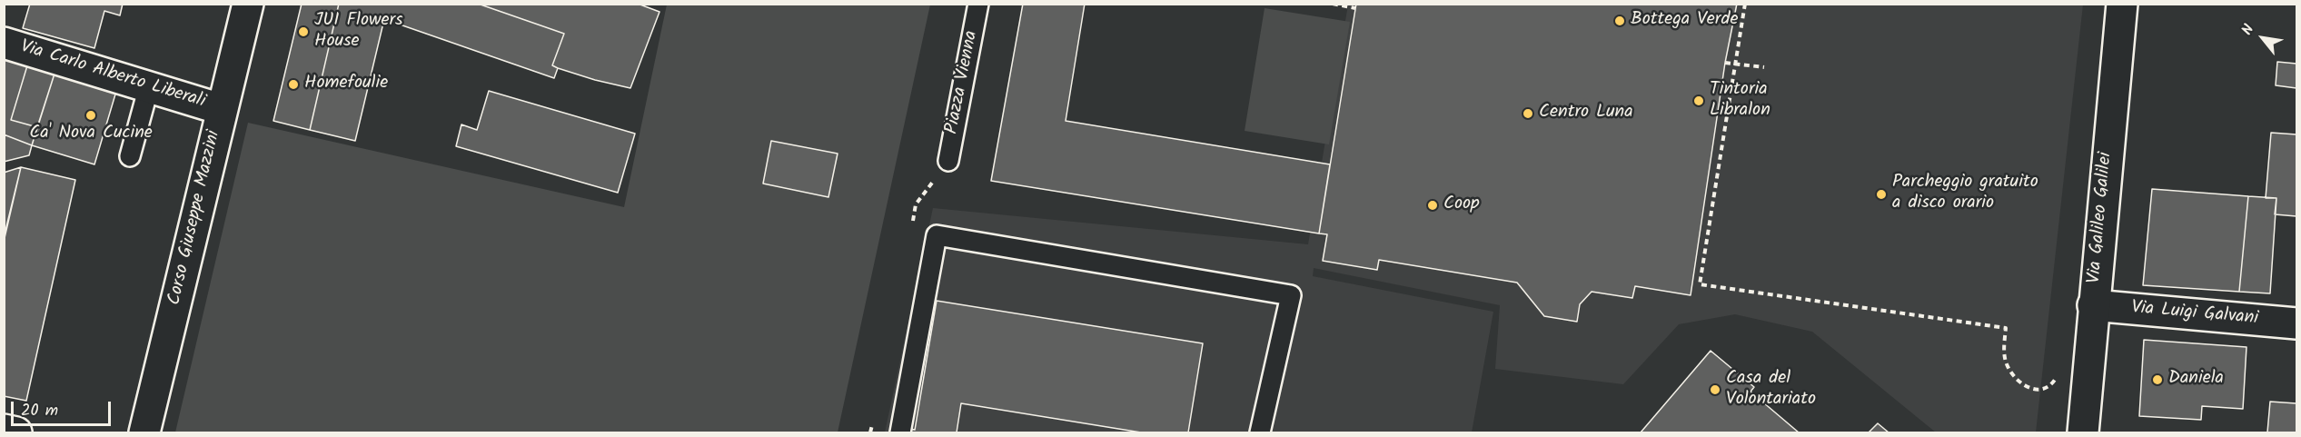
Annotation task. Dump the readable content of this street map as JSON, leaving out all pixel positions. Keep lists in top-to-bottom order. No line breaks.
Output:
{"streets":{"street":["Via Carlo Alberto Liberali","Corso Giuseppe Mazzini","Via Galileo Galilei","Via Luigi Galvani"],"lane":["Piazza Vienna"]},"crossings":[["Via Carlo Alberto Liberali","Corso Giuseppe Mazzini"],["Via Galileo Galilei","Via Luigi Galvani"]],"places":["Bottega Verde","JUI Flowers House","Homefoulie","Tintoria Libralon","Centro Luna","Ca' Nova Cucine","Parcheggio gratuito a disco orario","Coop","Daniela","Casa del Volontariato"],"scale_bar":"20 m","north":"top left"}
